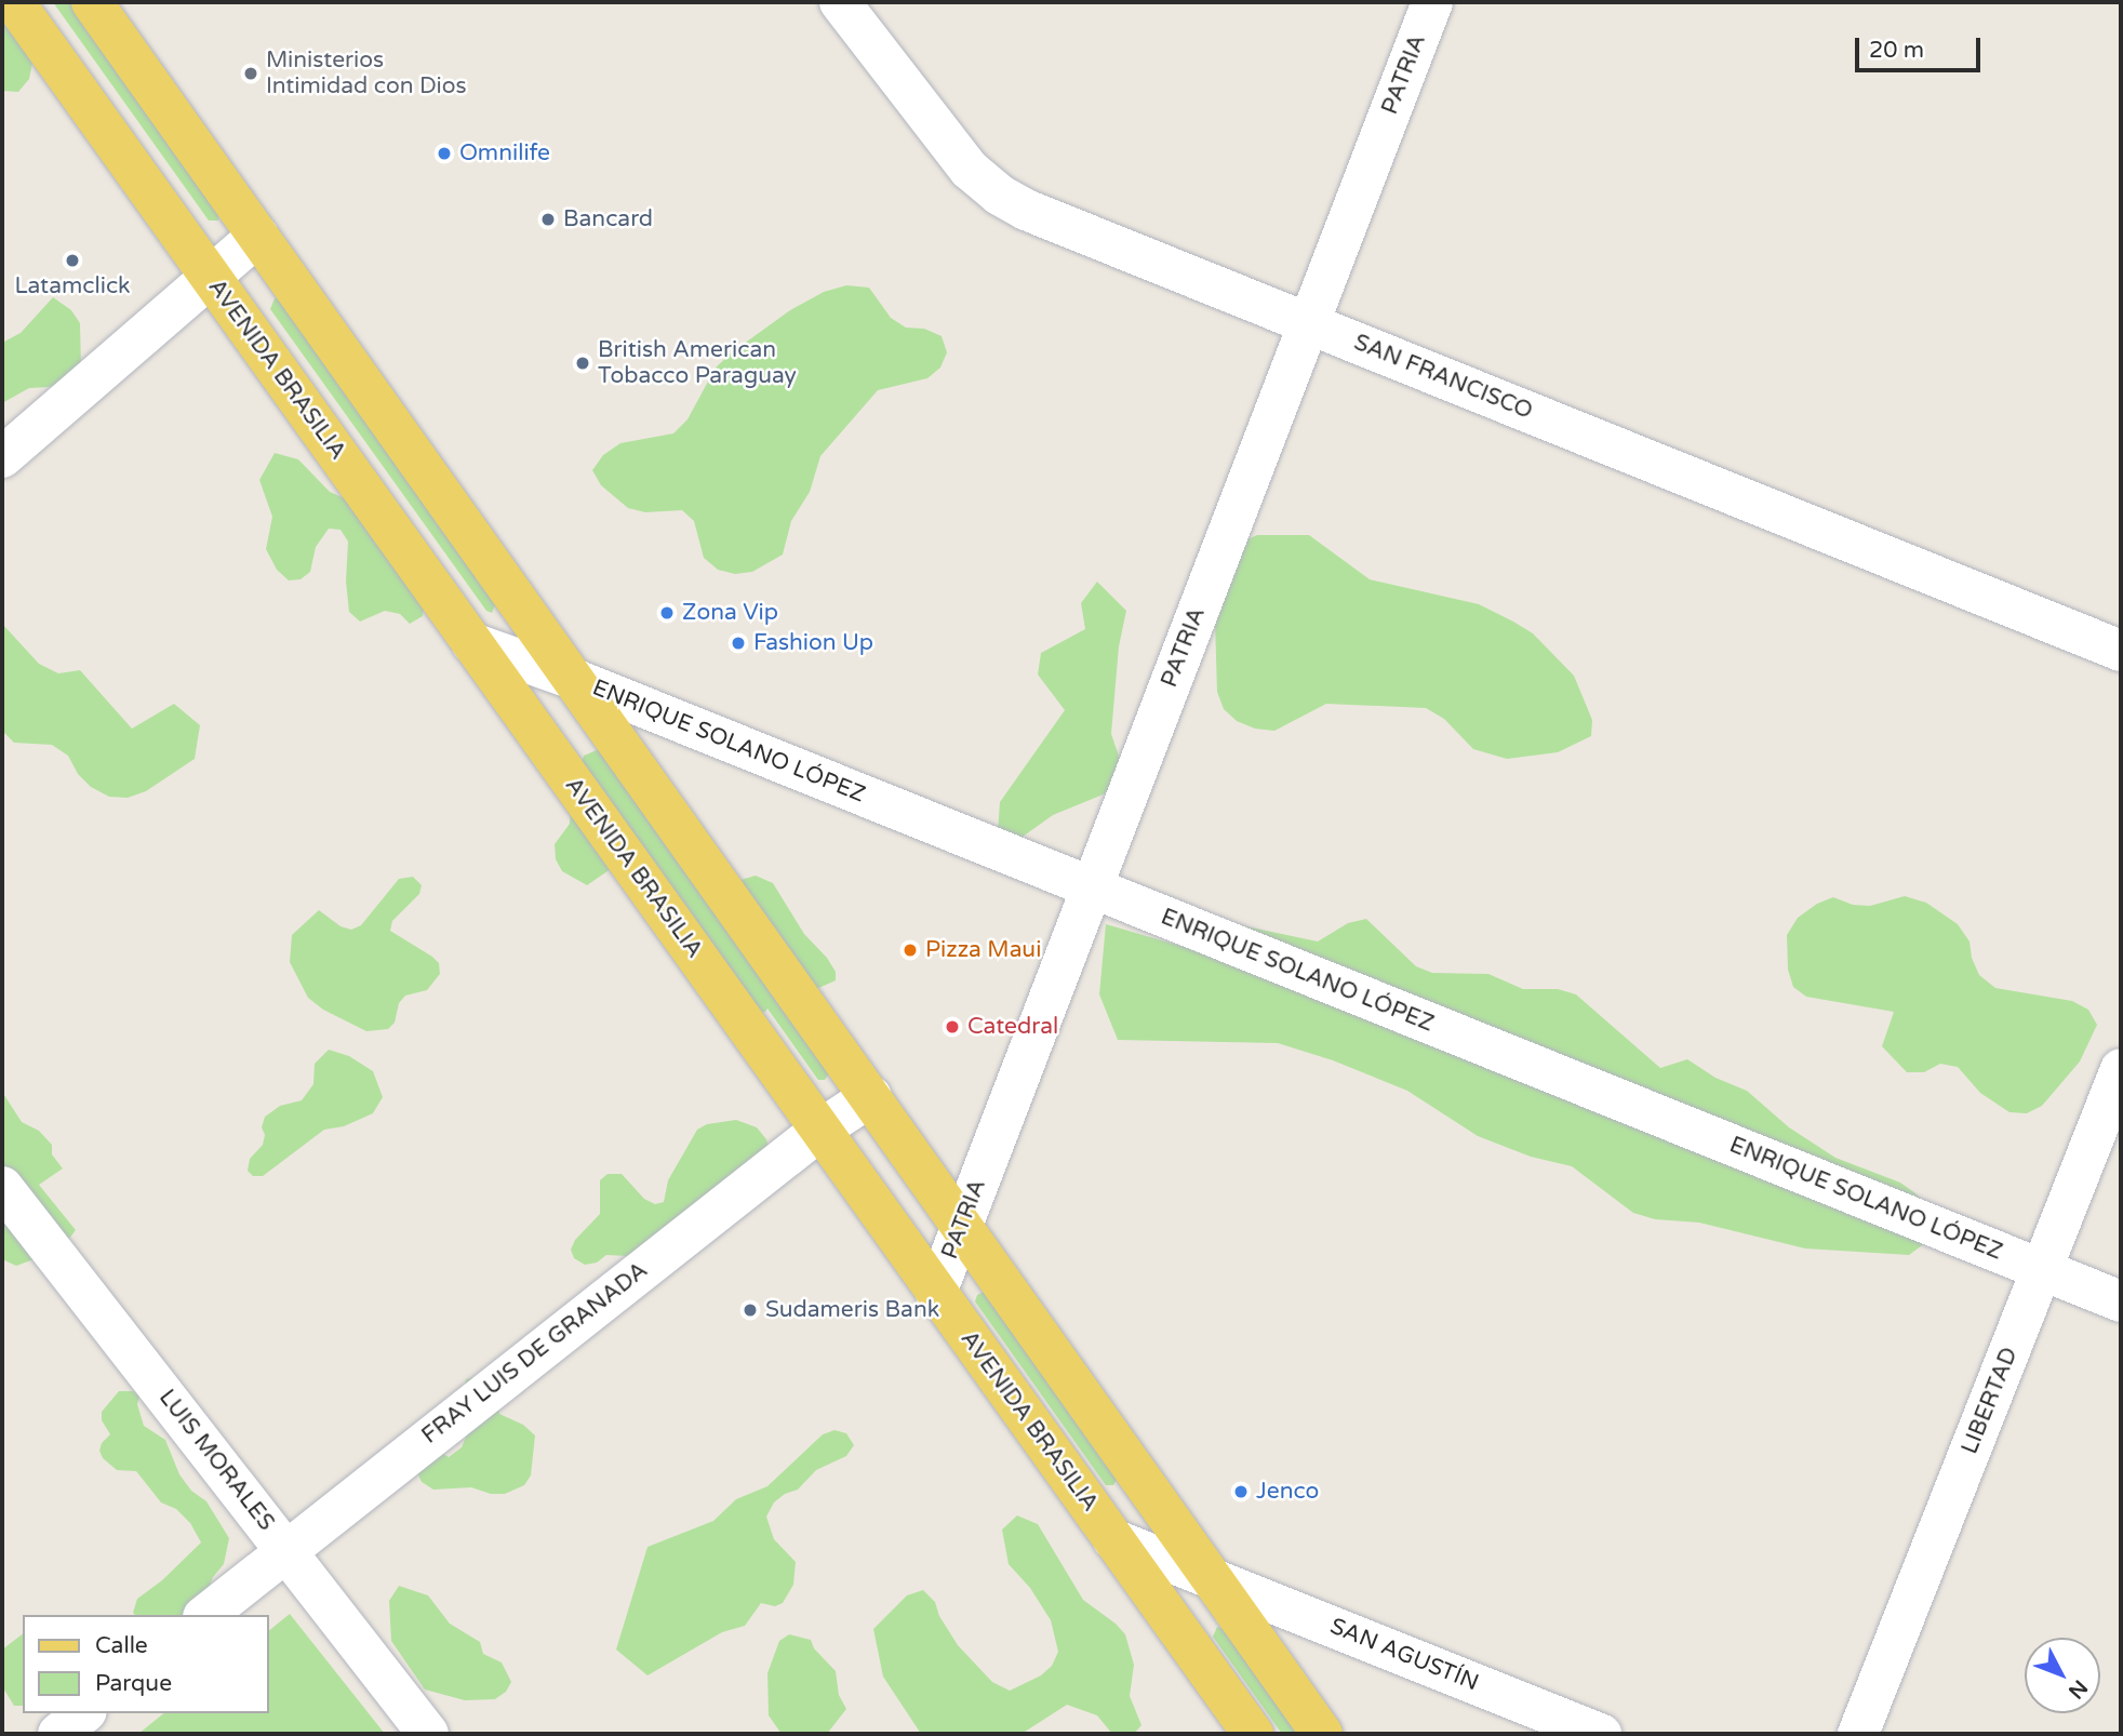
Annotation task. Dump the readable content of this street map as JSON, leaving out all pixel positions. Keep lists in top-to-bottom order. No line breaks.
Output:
{"streets":{"main road":["AVENIDA BRASILIA"],"street":["PATRIA","SAN FRANCISCO","ENRIQUE SOLANO LÓPEZ","FRAY LUIS DE GRANADA","LIBERTAD","LUIS MORALES","SAN AGUSTÍN"]},"crossings":[["PATRIA","AVENIDA BRASILIA"],["PATRIA","SAN FRANCISCO"],["PATRIA","ENRIQUE SOLANO LÓPEZ"],["AVENIDA BRASILIA","ENRIQUE SOLANO LÓPEZ"],["AVENIDA BRASILIA","FRAY LUIS DE GRANADA"],["ENRIQUE SOLANO LÓPEZ","LIBERTAD"],["FRAY LUIS DE GRANADA","LUIS MORALES"]],"places":["Ministerios Intimidad con Dios","Omnilife","Bancard","Latamclick","British American Tobacco Paraguay","Zona Vip","Fashion Up","Pizza Maui","Catedral","Sudameris Bank","Jenco"],"legend":["Calle","Parque"],"scale_bar":"20 m","north":"bottom right"}
